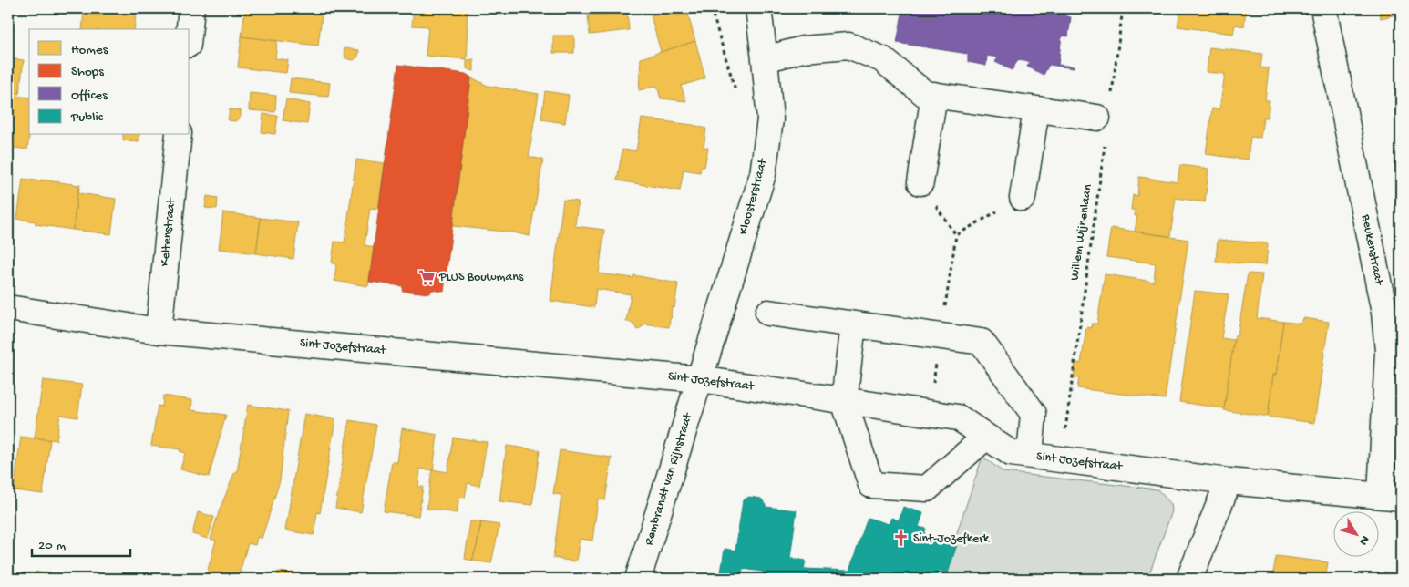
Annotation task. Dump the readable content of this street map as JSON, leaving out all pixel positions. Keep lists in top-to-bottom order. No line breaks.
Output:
{"streets":{"street":["Kloosterstraat","Keltenstraat","Beukenstraat","Sint Jozefstraat","Rembrandt van Rijnstraat"],"path":["Willem Wijnenlaan"]},"crossings":[["Kloosterstraat","Sint Jozefstraat"],["Kloosterstraat","Rembrandt van Rijnstraat"],["Keltenstraat","Sint Jozefstraat"],["Willem Wijnenlaan","Sint Jozefstraat"],["Beukenstraat","Sint Jozefstraat"],["Sint Jozefstraat","Rembrandt van Rijnstraat"]],"places":{"supermarket":["PLUS Bouwmans"],"church":["Sint-Jozefkerk"]},"legend":["Homes","Shops","Offices","Public"],"scale_bar":"20 m","north":"bottom right"}
